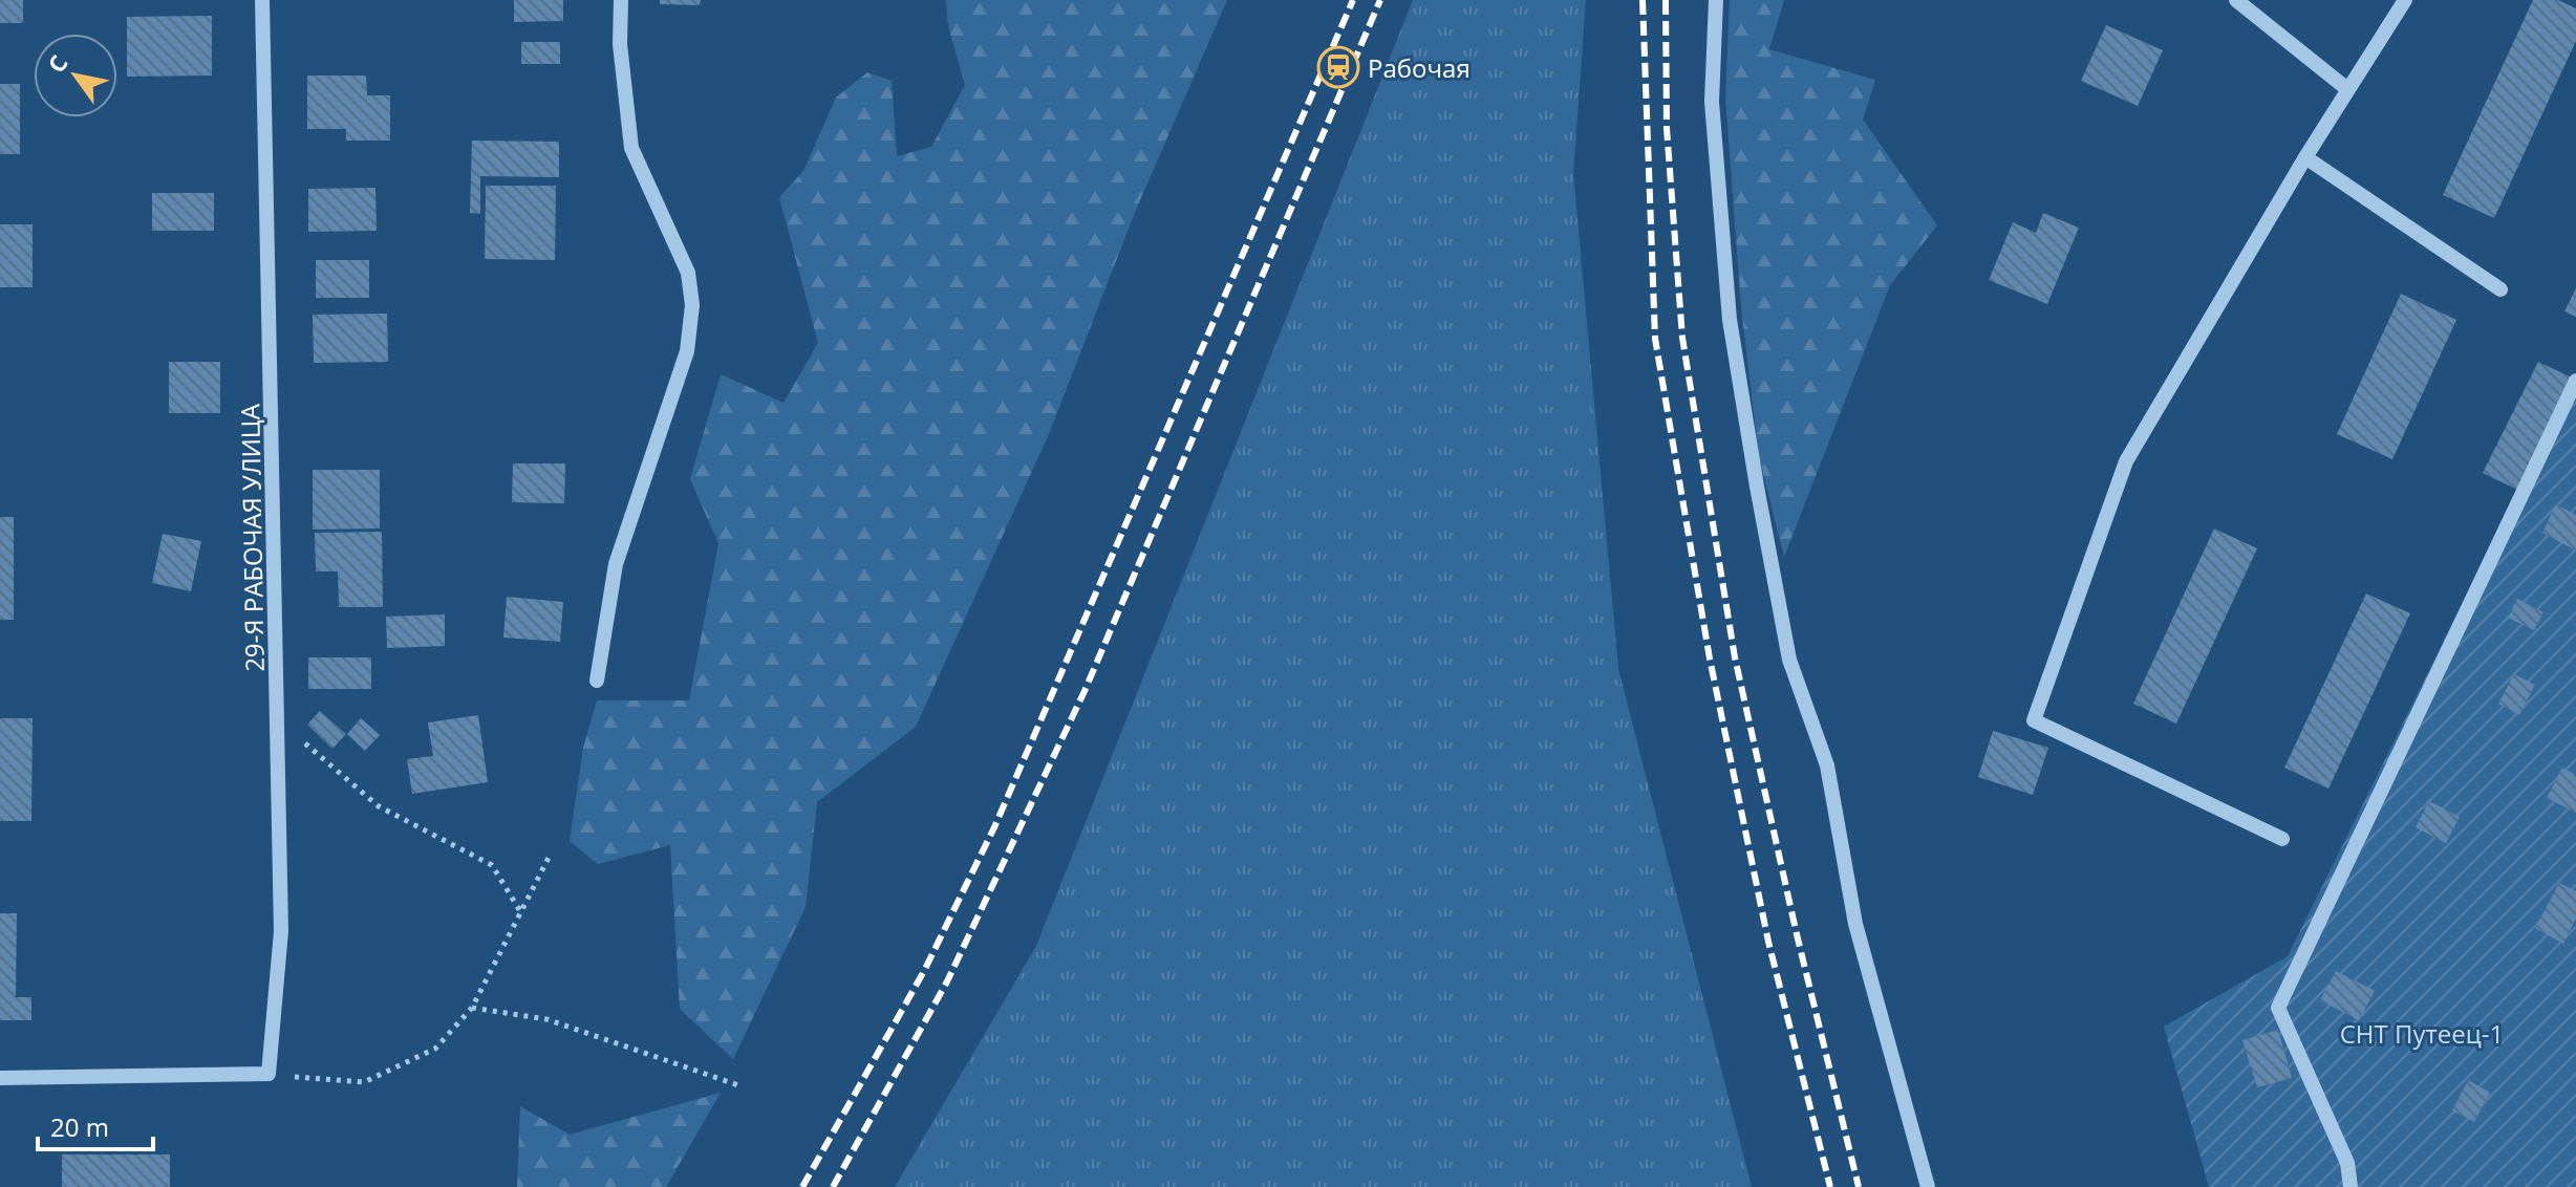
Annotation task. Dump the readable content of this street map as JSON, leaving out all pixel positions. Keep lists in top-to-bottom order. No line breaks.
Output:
{"streets":{"street":["29-Я РАБОЧАЯ УЛИЦА"]},"parks":["СНТ Путеец-1"],"places":{"station":["Рабочая"]},"scale_bar":"20 m","north":"top left"}
